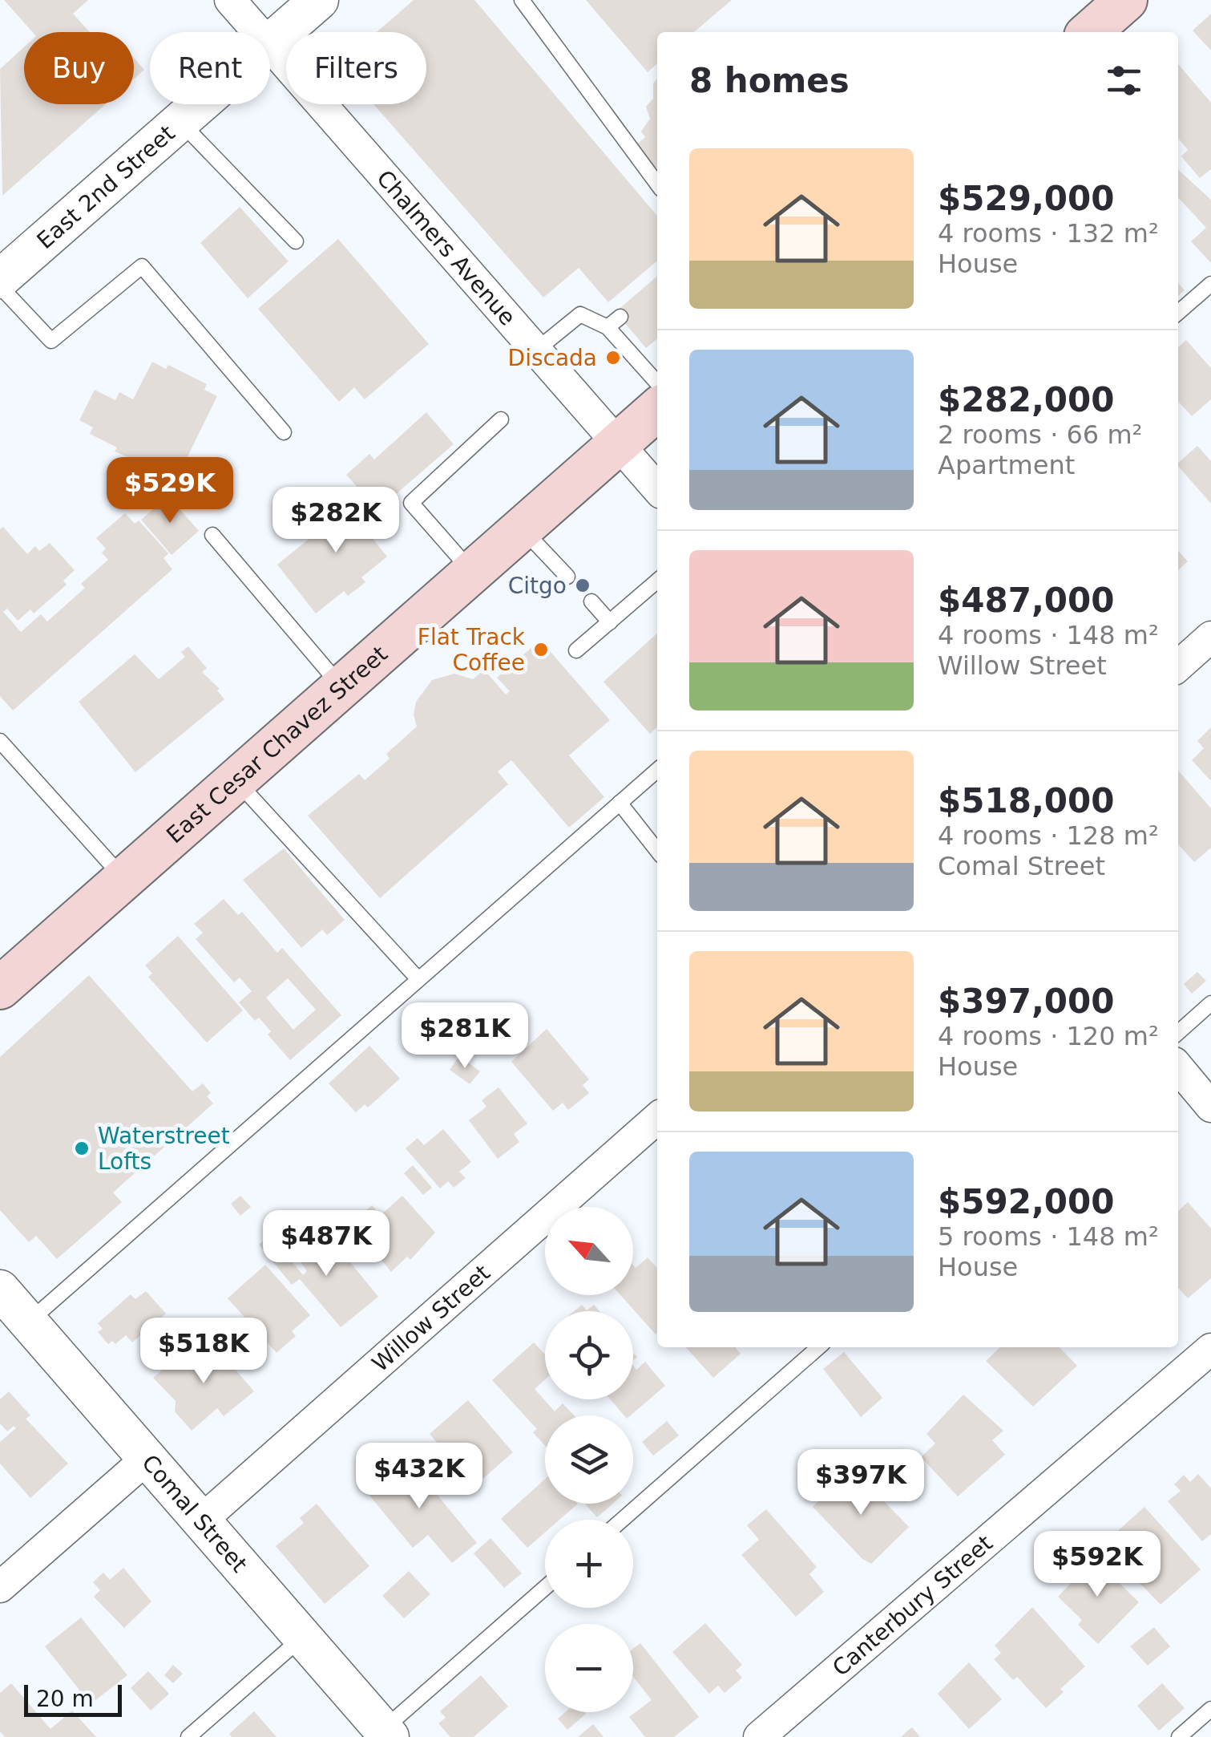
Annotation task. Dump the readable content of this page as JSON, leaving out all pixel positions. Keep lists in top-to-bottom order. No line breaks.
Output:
{"streets":{"main road":["East Cesar Chavez Street"],"street":["East 2nd Street","Chalmers Avenue","Willow Street","Comal Street","Canterbury Street"]},"crossings":[["Chalmers Avenue","East Cesar Chavez Street"],["Willow Street","Comal Street"]],"places":["Discada","Citgo","Flat Track Coffee","Waterstreet Lofts"],"scale_bar":"20 m","north":"top left","page":{"chip":["Buy","Rent","Filters"],"heading":"8 homes","list":[{"name":"$529,000","note":"4 rooms · 132 m² · House"},{"name":"$282,000","note":"2 rooms · 66 m² · Apartment"},{"name":"$487,000","note":"4 rooms · 148 m² · Willow Street"},{"name":"$518,000","note":"4 rooms · 128 m² · Comal Street"},{"name":"$397,000","note":"4 rooms · 120 m² · House"},{"name":"$592,000","note":"5 rooms · 148 m² · House"}],"price":["$529K","$282K","$281K","$487K","$518K","$432K","$397K","$592K"],"map_buttons":["+","−"],"scale":"20 m"}}
